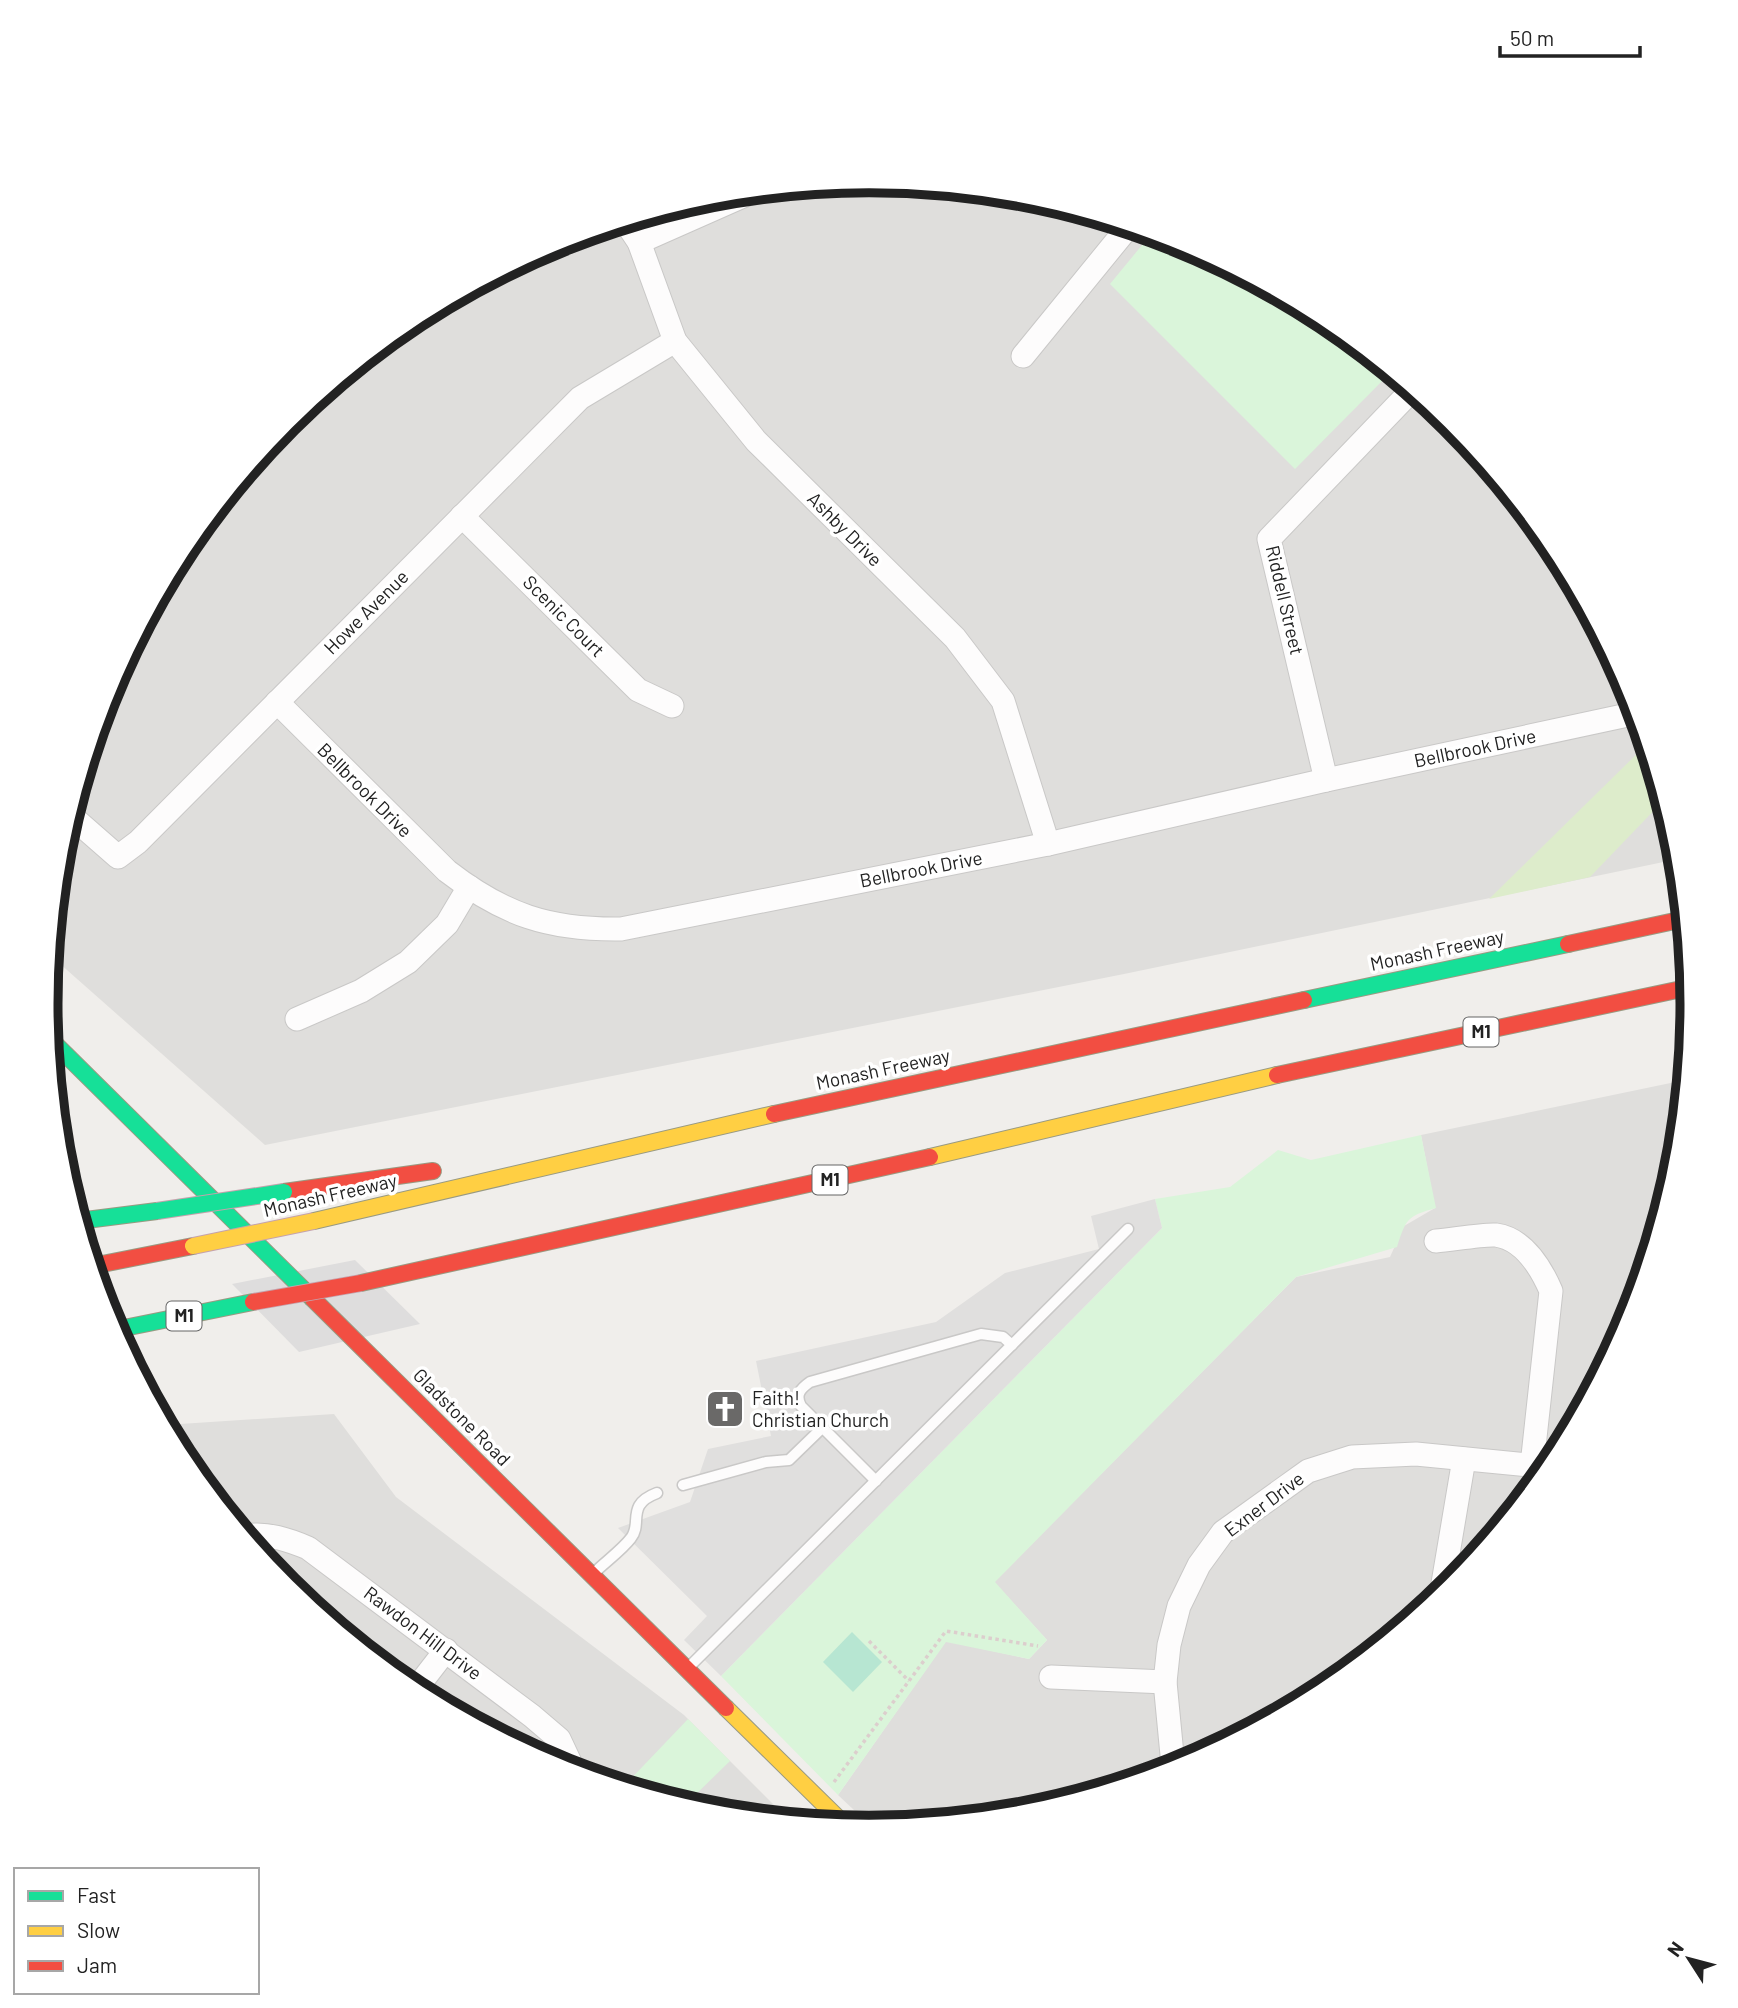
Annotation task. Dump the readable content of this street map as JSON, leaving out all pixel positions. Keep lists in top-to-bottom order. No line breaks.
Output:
{"streets":{"main road":["Monash Freeway","M1","Gladstone Road"],"street":["Ashby Drive","Riddell Street","Howe Avenue","Scenic Court","Bellbrook Drive","Exner Drive","Rawdon Hill Drive"]},"crossings":[["Ashby Drive","Howe Avenue"],["Ashby Drive","Bellbrook Drive"],["Riddell Street","Bellbrook Drive"],["Howe Avenue","Scenic Court"],["Howe Avenue","Bellbrook Drive"]],"places":{"church":["Faith! Christian Church"]},"legend":["Fast","Slow","Jam"],"scale_bar":"50 m","north":"top left"}
